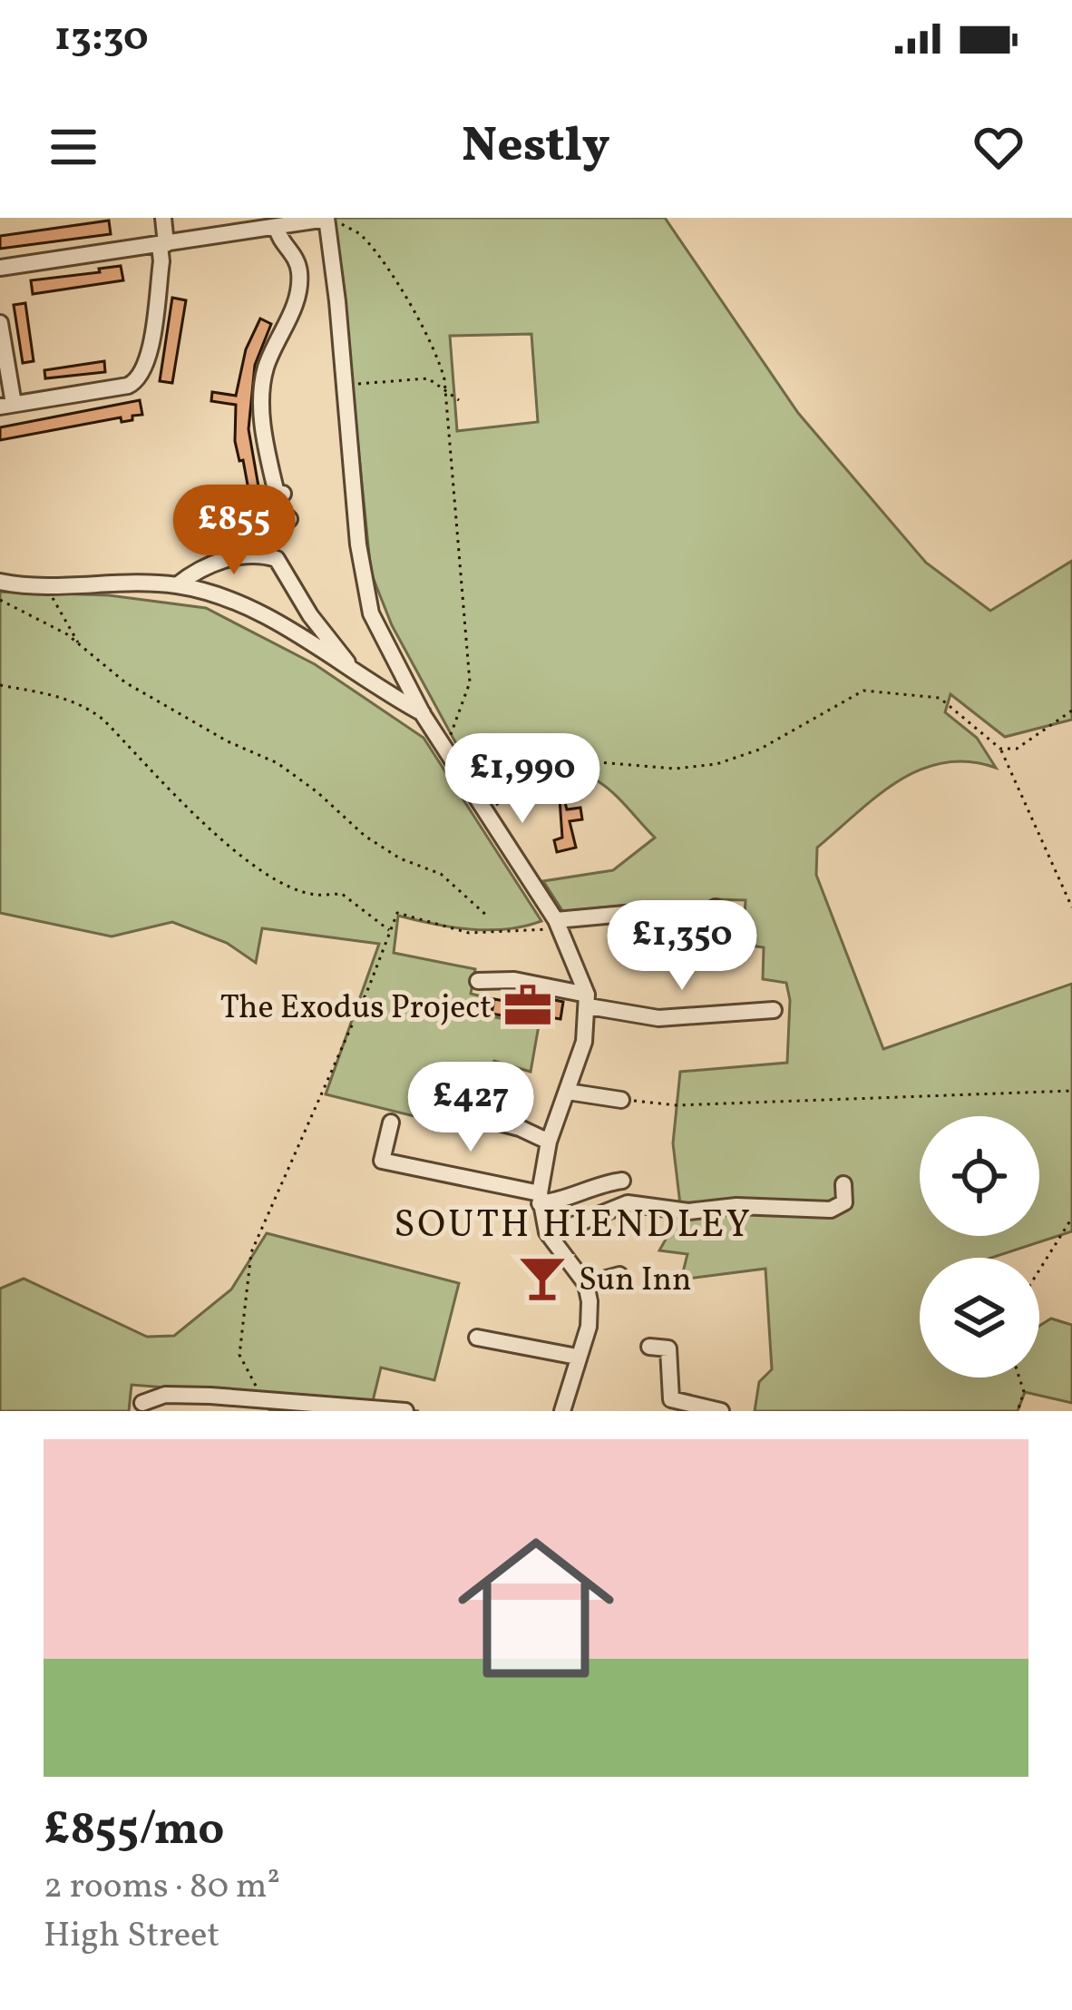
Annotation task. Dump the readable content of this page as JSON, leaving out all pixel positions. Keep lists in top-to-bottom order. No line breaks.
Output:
{"districts":["SOUTH HIENDLEY"],"places":{"office":["The Exodus Project"],"bar":["Sun Inn"]},"page":{"status":"13:30","header":"Nestly","price":["£855","£1,990","£1,350","£427"],"list":[{"name":"£855/mo","note":"2 rooms · 80 m² · High Street"}]}}
